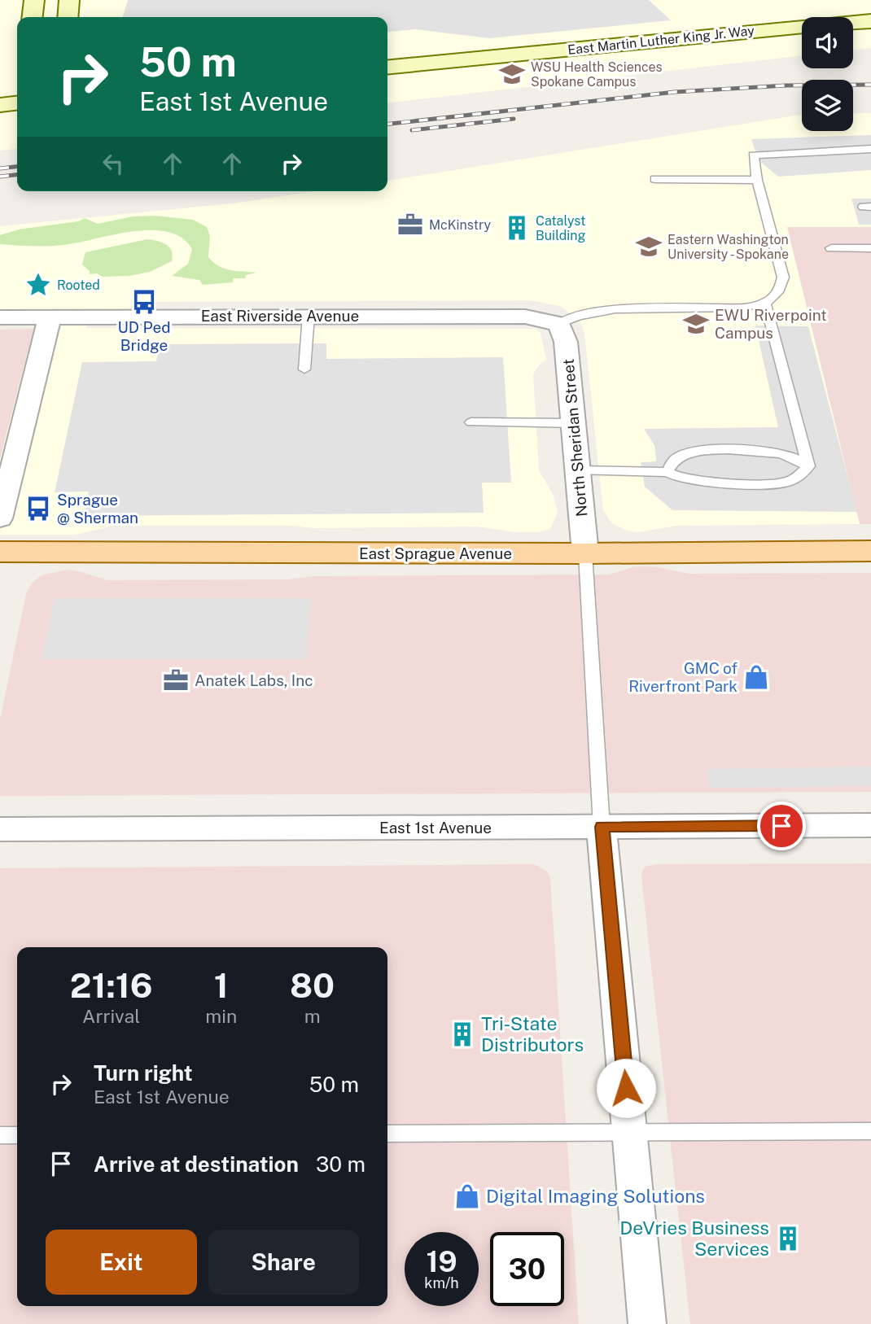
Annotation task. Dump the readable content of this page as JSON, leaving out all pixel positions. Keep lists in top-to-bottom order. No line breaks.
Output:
{"streets":{"main road":["East Sprague Avenue"],"street":["East Martin Luther King Jr. Way","East Riverside Avenue","North Sheridan Street","East 1st Avenue"]},"crossings":[["East Riverside Avenue","North Sheridan Street"],["North Sheridan Street","East Sprague Avenue"]],"places":{"school or university":["WSU Health Sciences Spokane Campus","Eastern Washington University - Spokane","EWU Riverpoint Campus"],"office":["McKinstry","Anatek Labs, Inc"],"building":["Catalyst Building","Tri-State Distributors","DeVries Business Services"],"place":["Rooted"],"bus stop":["UD Ped Bridge","Sprague @ Sherman"],"shop":["GMC of Riverfront Park","Digital Imaging Solutions"]},"page":{"turn":["50 m","East 1st Avenue"],"eta":["21:16","Arrival","1","min","80","m"],"list":[{"name":"Turn right","note":"East 1st Avenue","value":"50 m"},{"name":"Arrive at destination","value":"30 m"}],"buttons":["Exit","Share"],"speed":"19 km/h","limit":"30"}}
